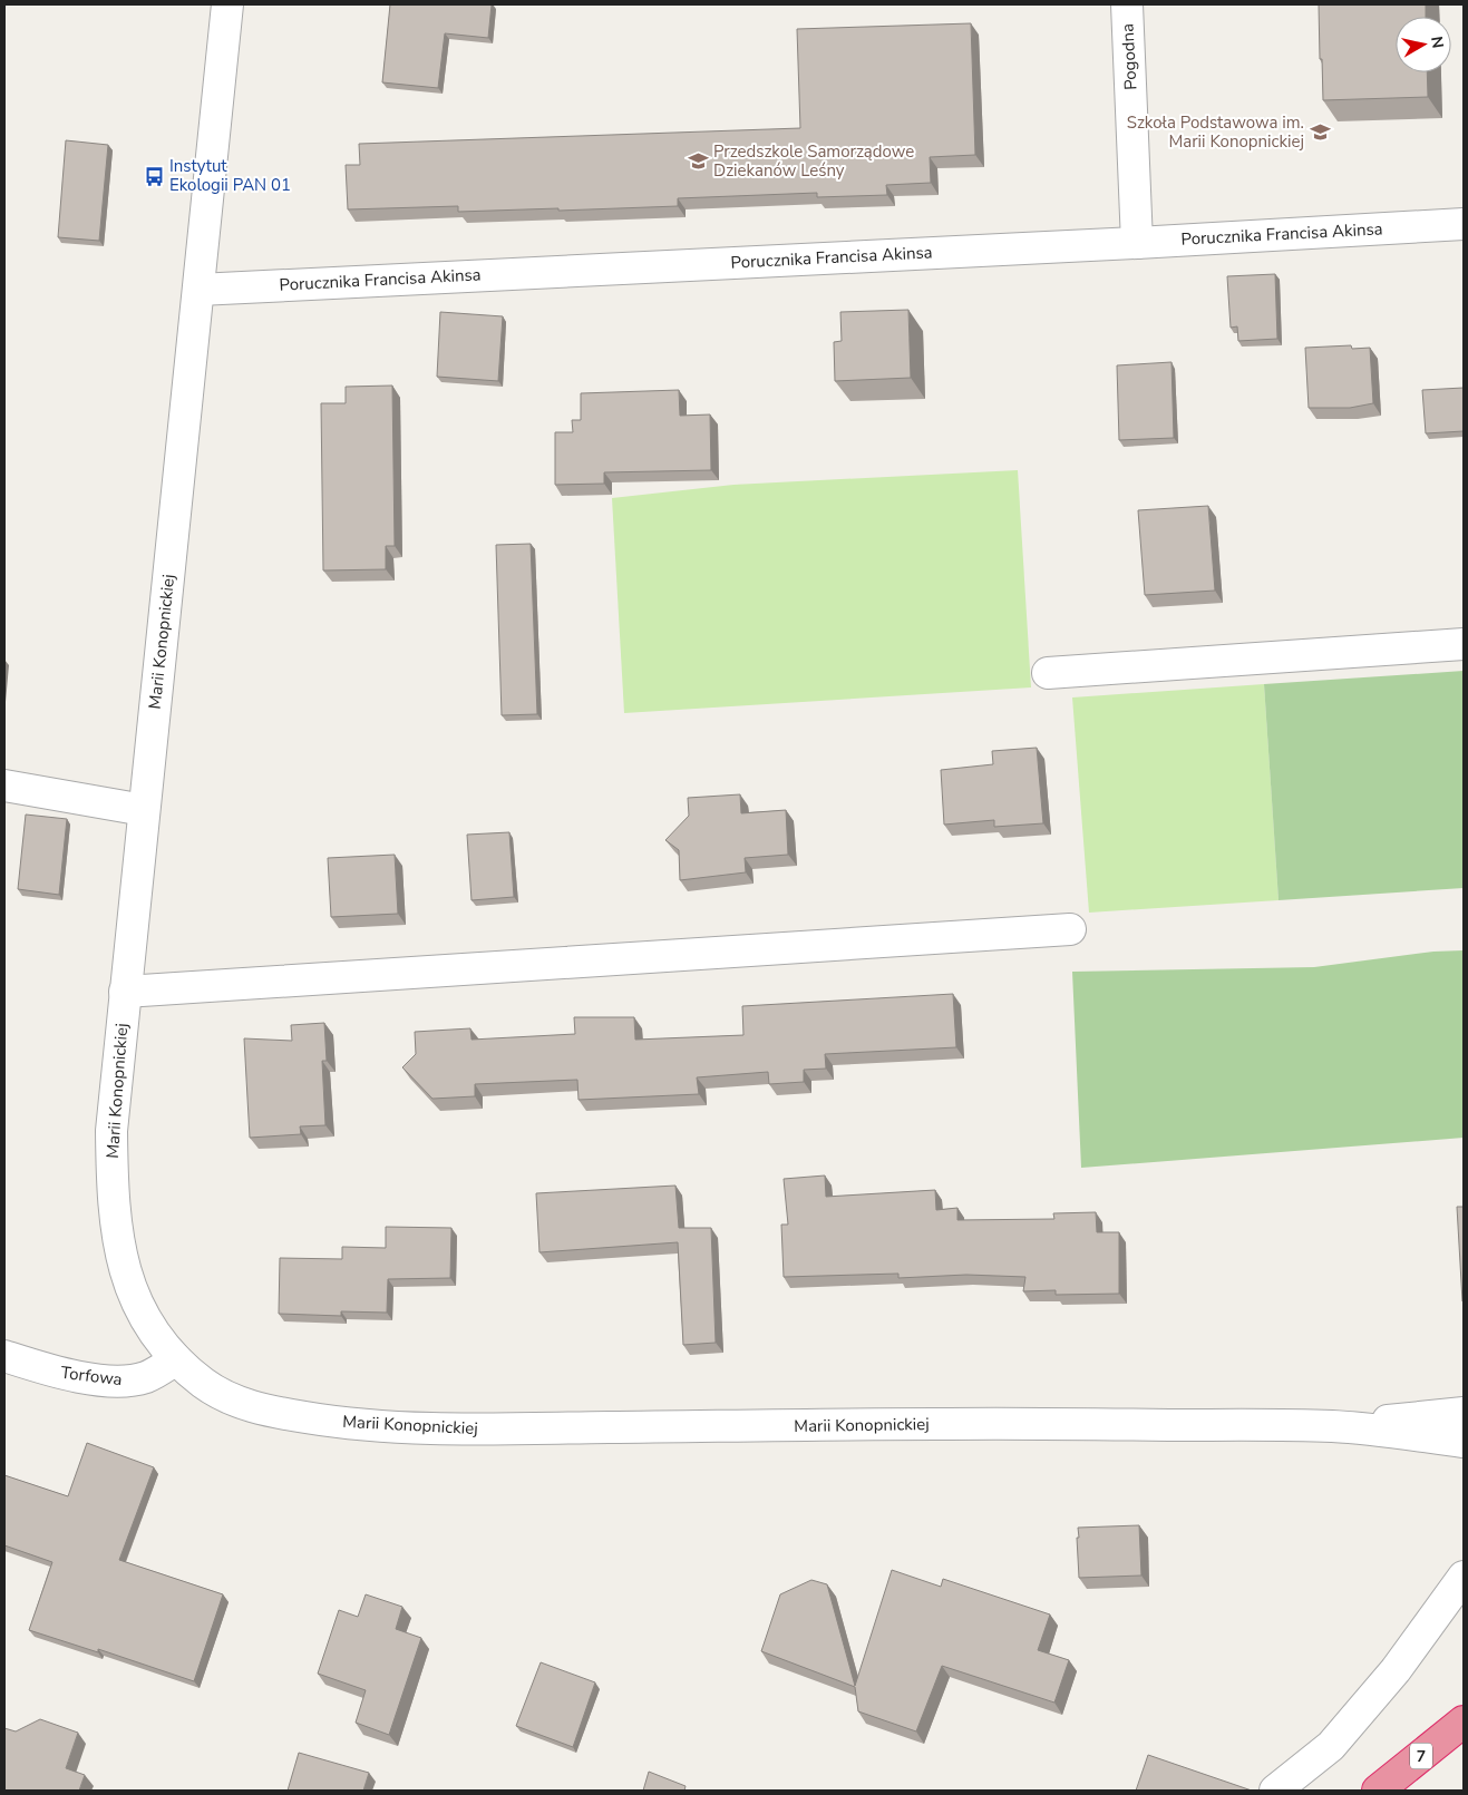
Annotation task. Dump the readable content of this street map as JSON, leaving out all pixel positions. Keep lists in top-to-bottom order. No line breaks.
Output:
{"streets":{"highway":["7"],"street":["Pogodna","Porucznika Francisa Akinsa","Marii Konopnickiej","Torfowa"]},"crossings":[["Pogodna","Porucznika Francisa Akinsa"],["Porucznika Francisa Akinsa","Marii Konopnickiej"],["Marii Konopnickiej","Torfowa"]],"places":{"school or university":["Szkoła Podstawowa im. Marii Konopnickiej","Przedszkole Samorządowe Dziekanów Leśny"],"bus stop":["Instytut Ekologii PAN 01"]},"north":"right"}
